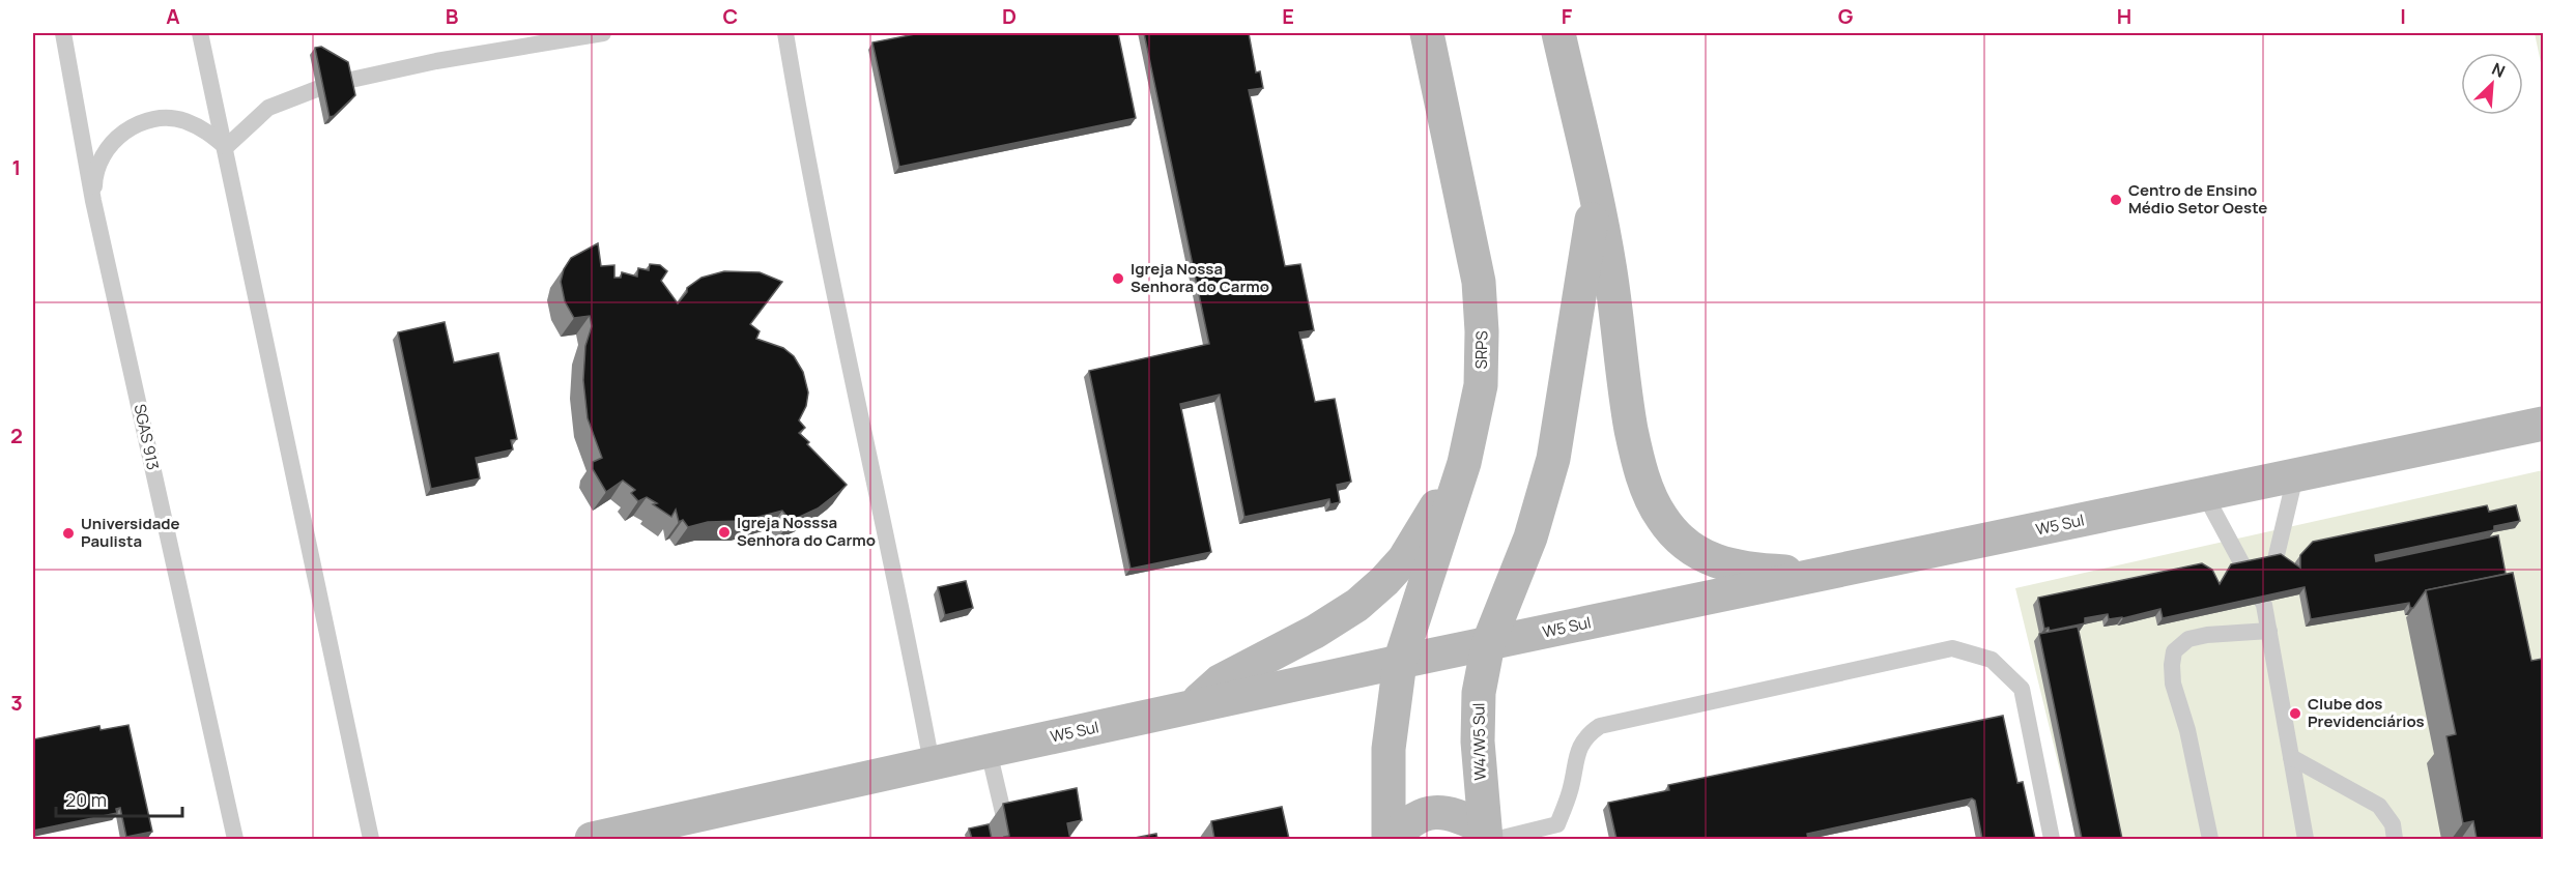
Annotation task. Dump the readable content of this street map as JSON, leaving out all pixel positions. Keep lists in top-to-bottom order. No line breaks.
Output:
{"streets":{"main road":["SRPS","W5 Sul","W4/W5 Sul"],"lane":["SGAS 913"]},"crossings":[["SRPS","W5 Sul"],["W5 Sul","W4/W5 Sul"]],"places":["Centro de Ensino Médio Setor Oeste","Igreja Nossa Senhora do Carmo","Igreja Nosssa Senhora do Carmo","Universidade Paulista","Clube dos Previdenciários"],"scale_bar":"20 m","north":"top right","grid":{"columns":["A","B","C","D","E","F","G","H","I"],"rows":["1","2","3"]}}
